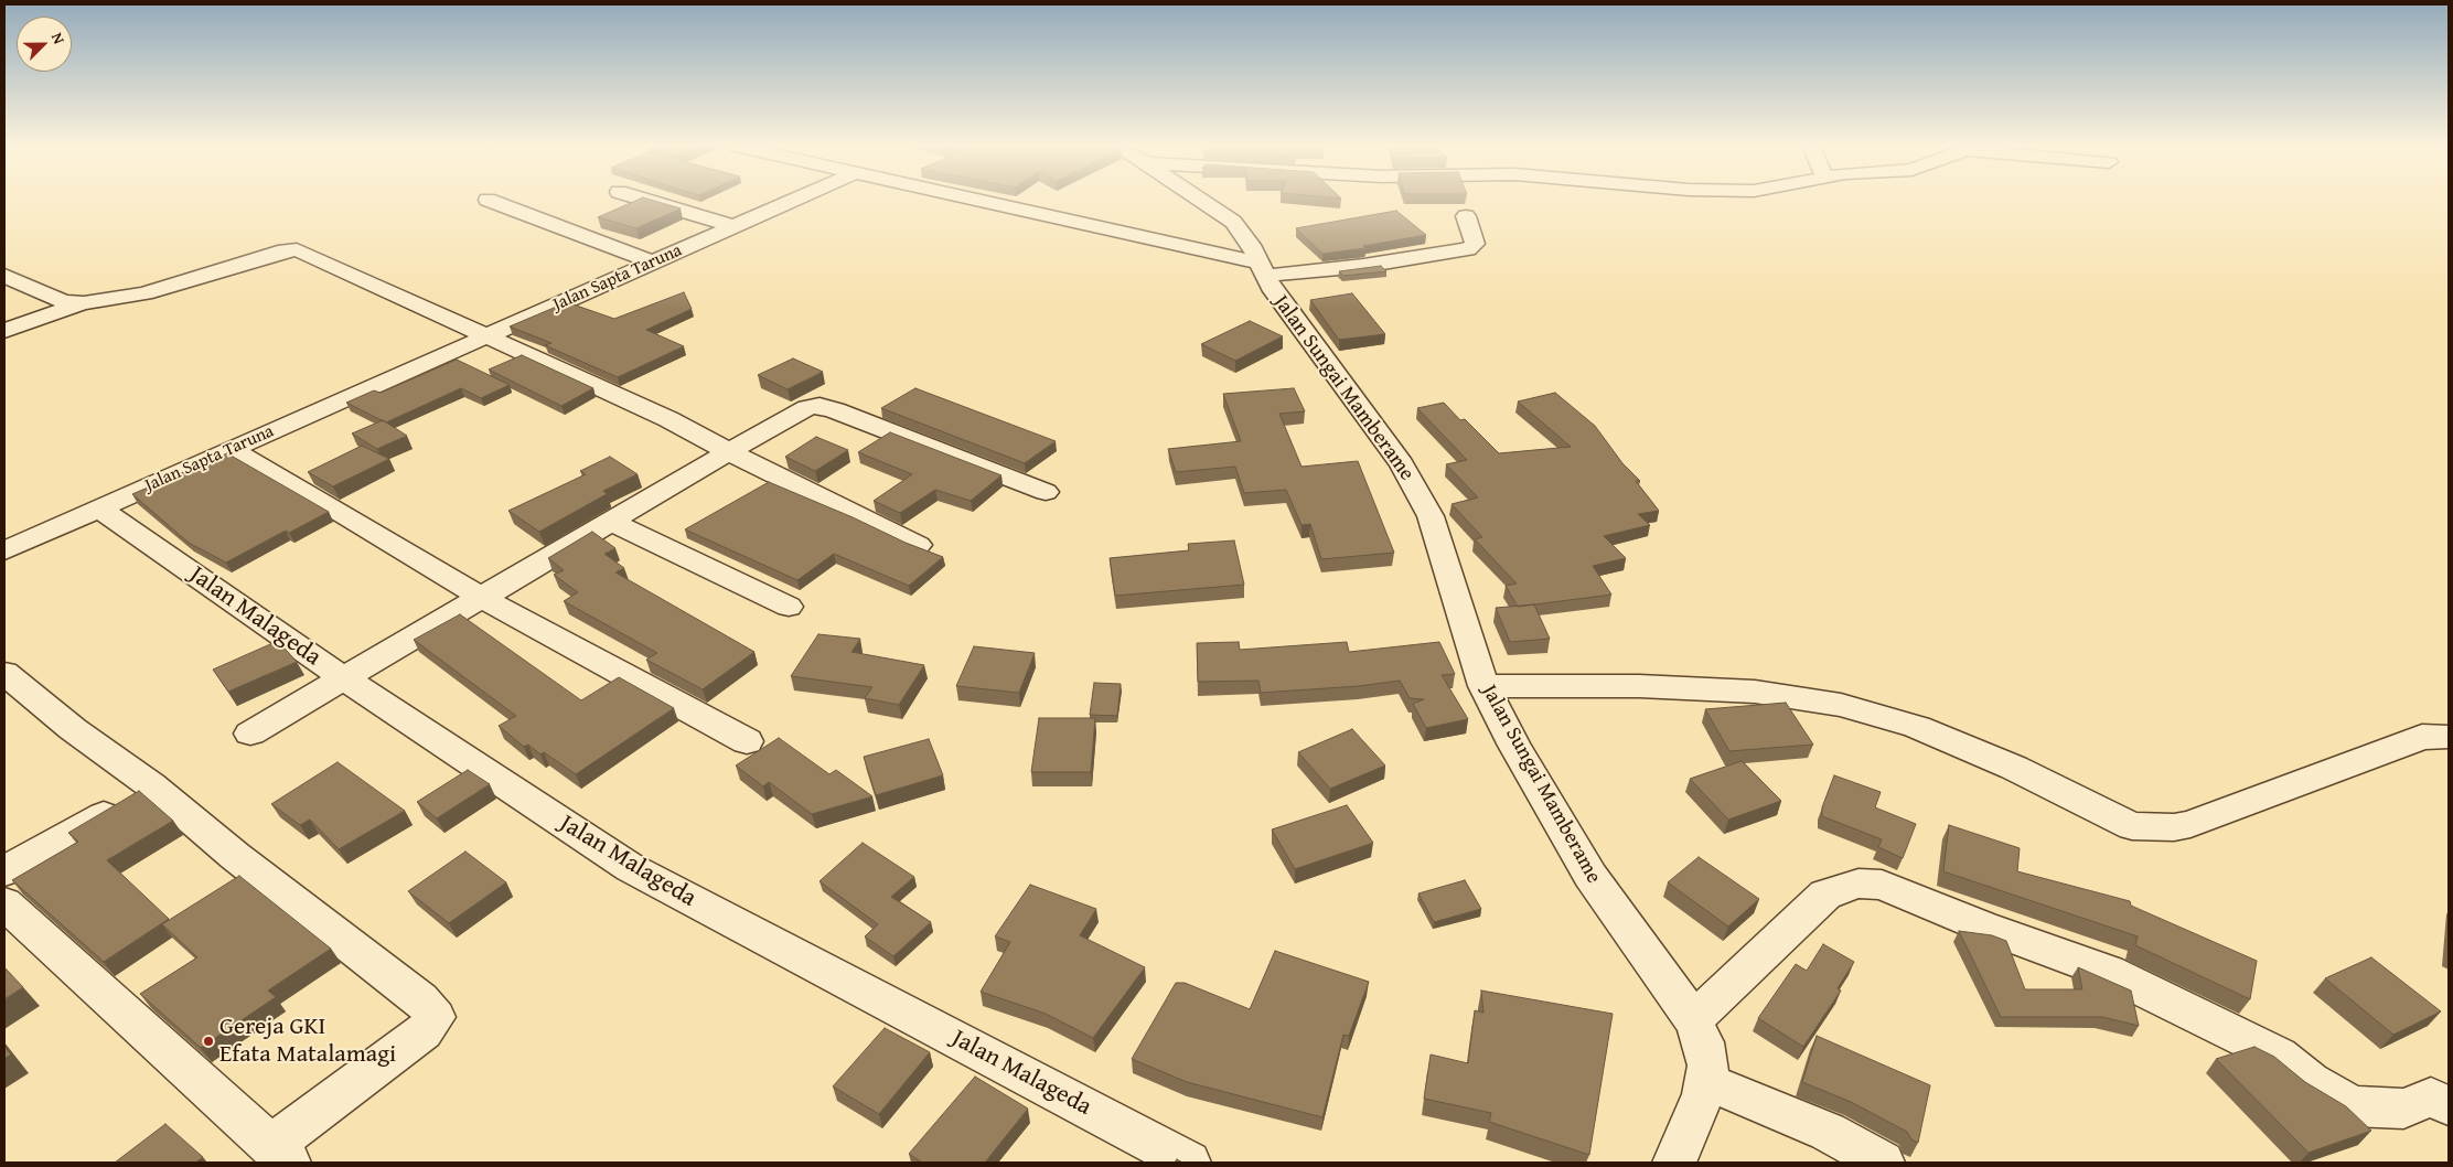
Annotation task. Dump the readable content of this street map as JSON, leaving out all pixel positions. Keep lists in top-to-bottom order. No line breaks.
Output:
{"streets":{"street":["Jalan Sapta Taruna","Jalan Sungai Mamberame","Jalan Malageda"]},"crossings":[["Jalan Sapta Taruna","Jalan Malageda"]],"places":["Gereja GKI Efata Matalamagi"],"north":"top right"}
